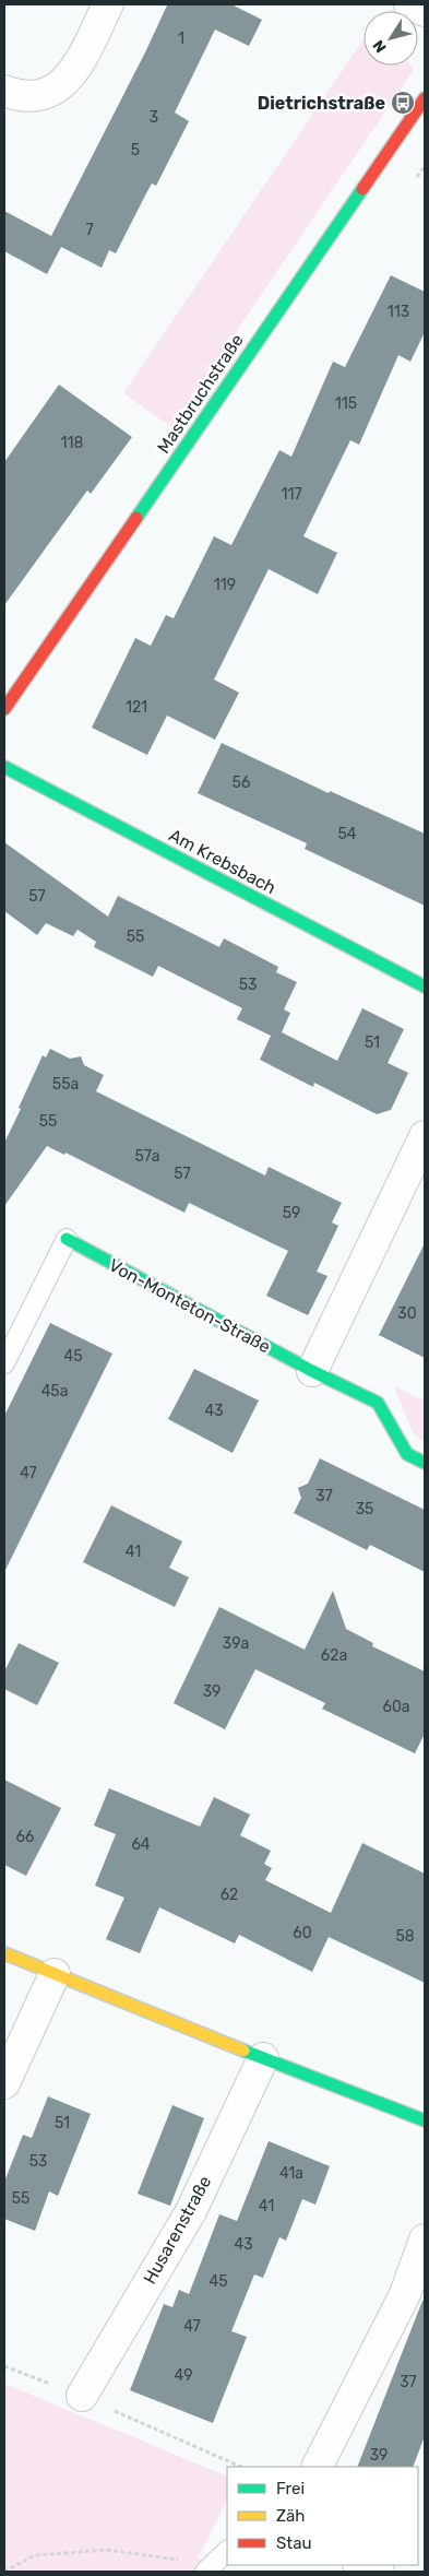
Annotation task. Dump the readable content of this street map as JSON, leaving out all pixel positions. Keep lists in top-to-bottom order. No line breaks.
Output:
{"streets":{"street":["Mastbruchstraße","Am Krebsbach","Von-Monteton-Straße","Husarenstraße"]},"places":{"bus stop":["Dietrichstraße"]},"house_numbers":["1","3","5","7","113","115","118","117","119","121","56","54","57","55","53","51","55a","55","57a","57","59","30","45","45a","43","47","37","35","41","39a","62a","39","60a","66","64","62","60","58","51","53","41a","55","41","43","45","47","49","37","39"],"legend":["Frei","Zäh","Stau"],"north":"bottom left"}
